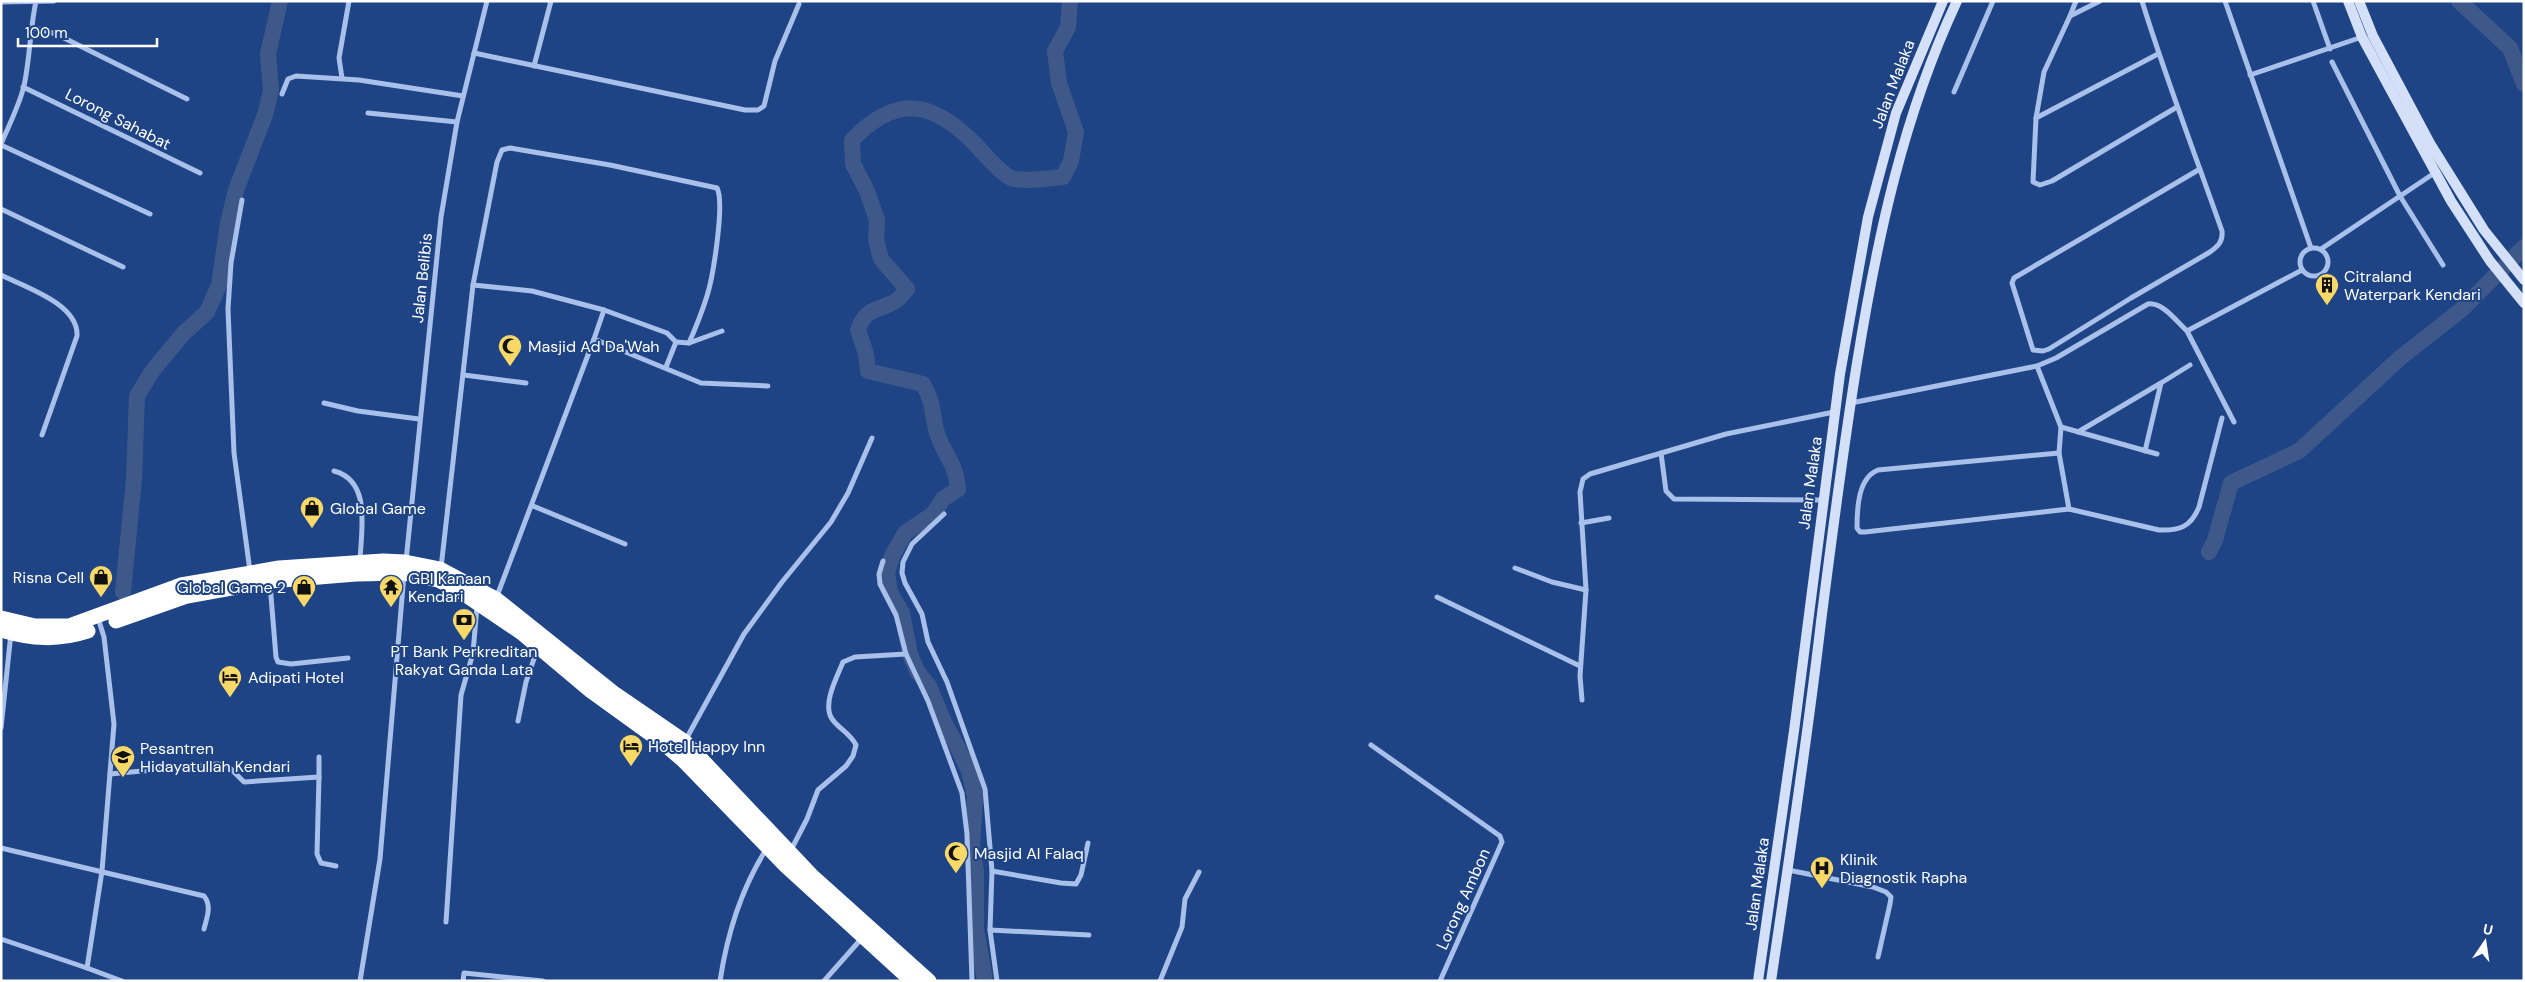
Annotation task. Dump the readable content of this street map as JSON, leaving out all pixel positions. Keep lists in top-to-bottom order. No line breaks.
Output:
{"streets":{"street":["Jalan Malaka","Lorong Sahabat","Jalan Belibis","Lorong Ambon"]},"places":{"building":["Citraland Waterpark Kendari"],"mosque":["Masjid Ad Da'Wah","Masjid Al Falaq"],"shop":["Global Game","Risna Cell","Global Game 2"],"temple":["GBI Kanaan Kendari"],"bank":["PT Bank Perkreditan Rakyat Ganda Lata"],"hotel":["Adipati Hotel","Hotel Happy Inn"],"school or university":["Pesantren Hidayatullah Kendari"],"hospital":["Klinik Diagnostik Rapha"]},"scale_bar":"100 m","north":"top"}
